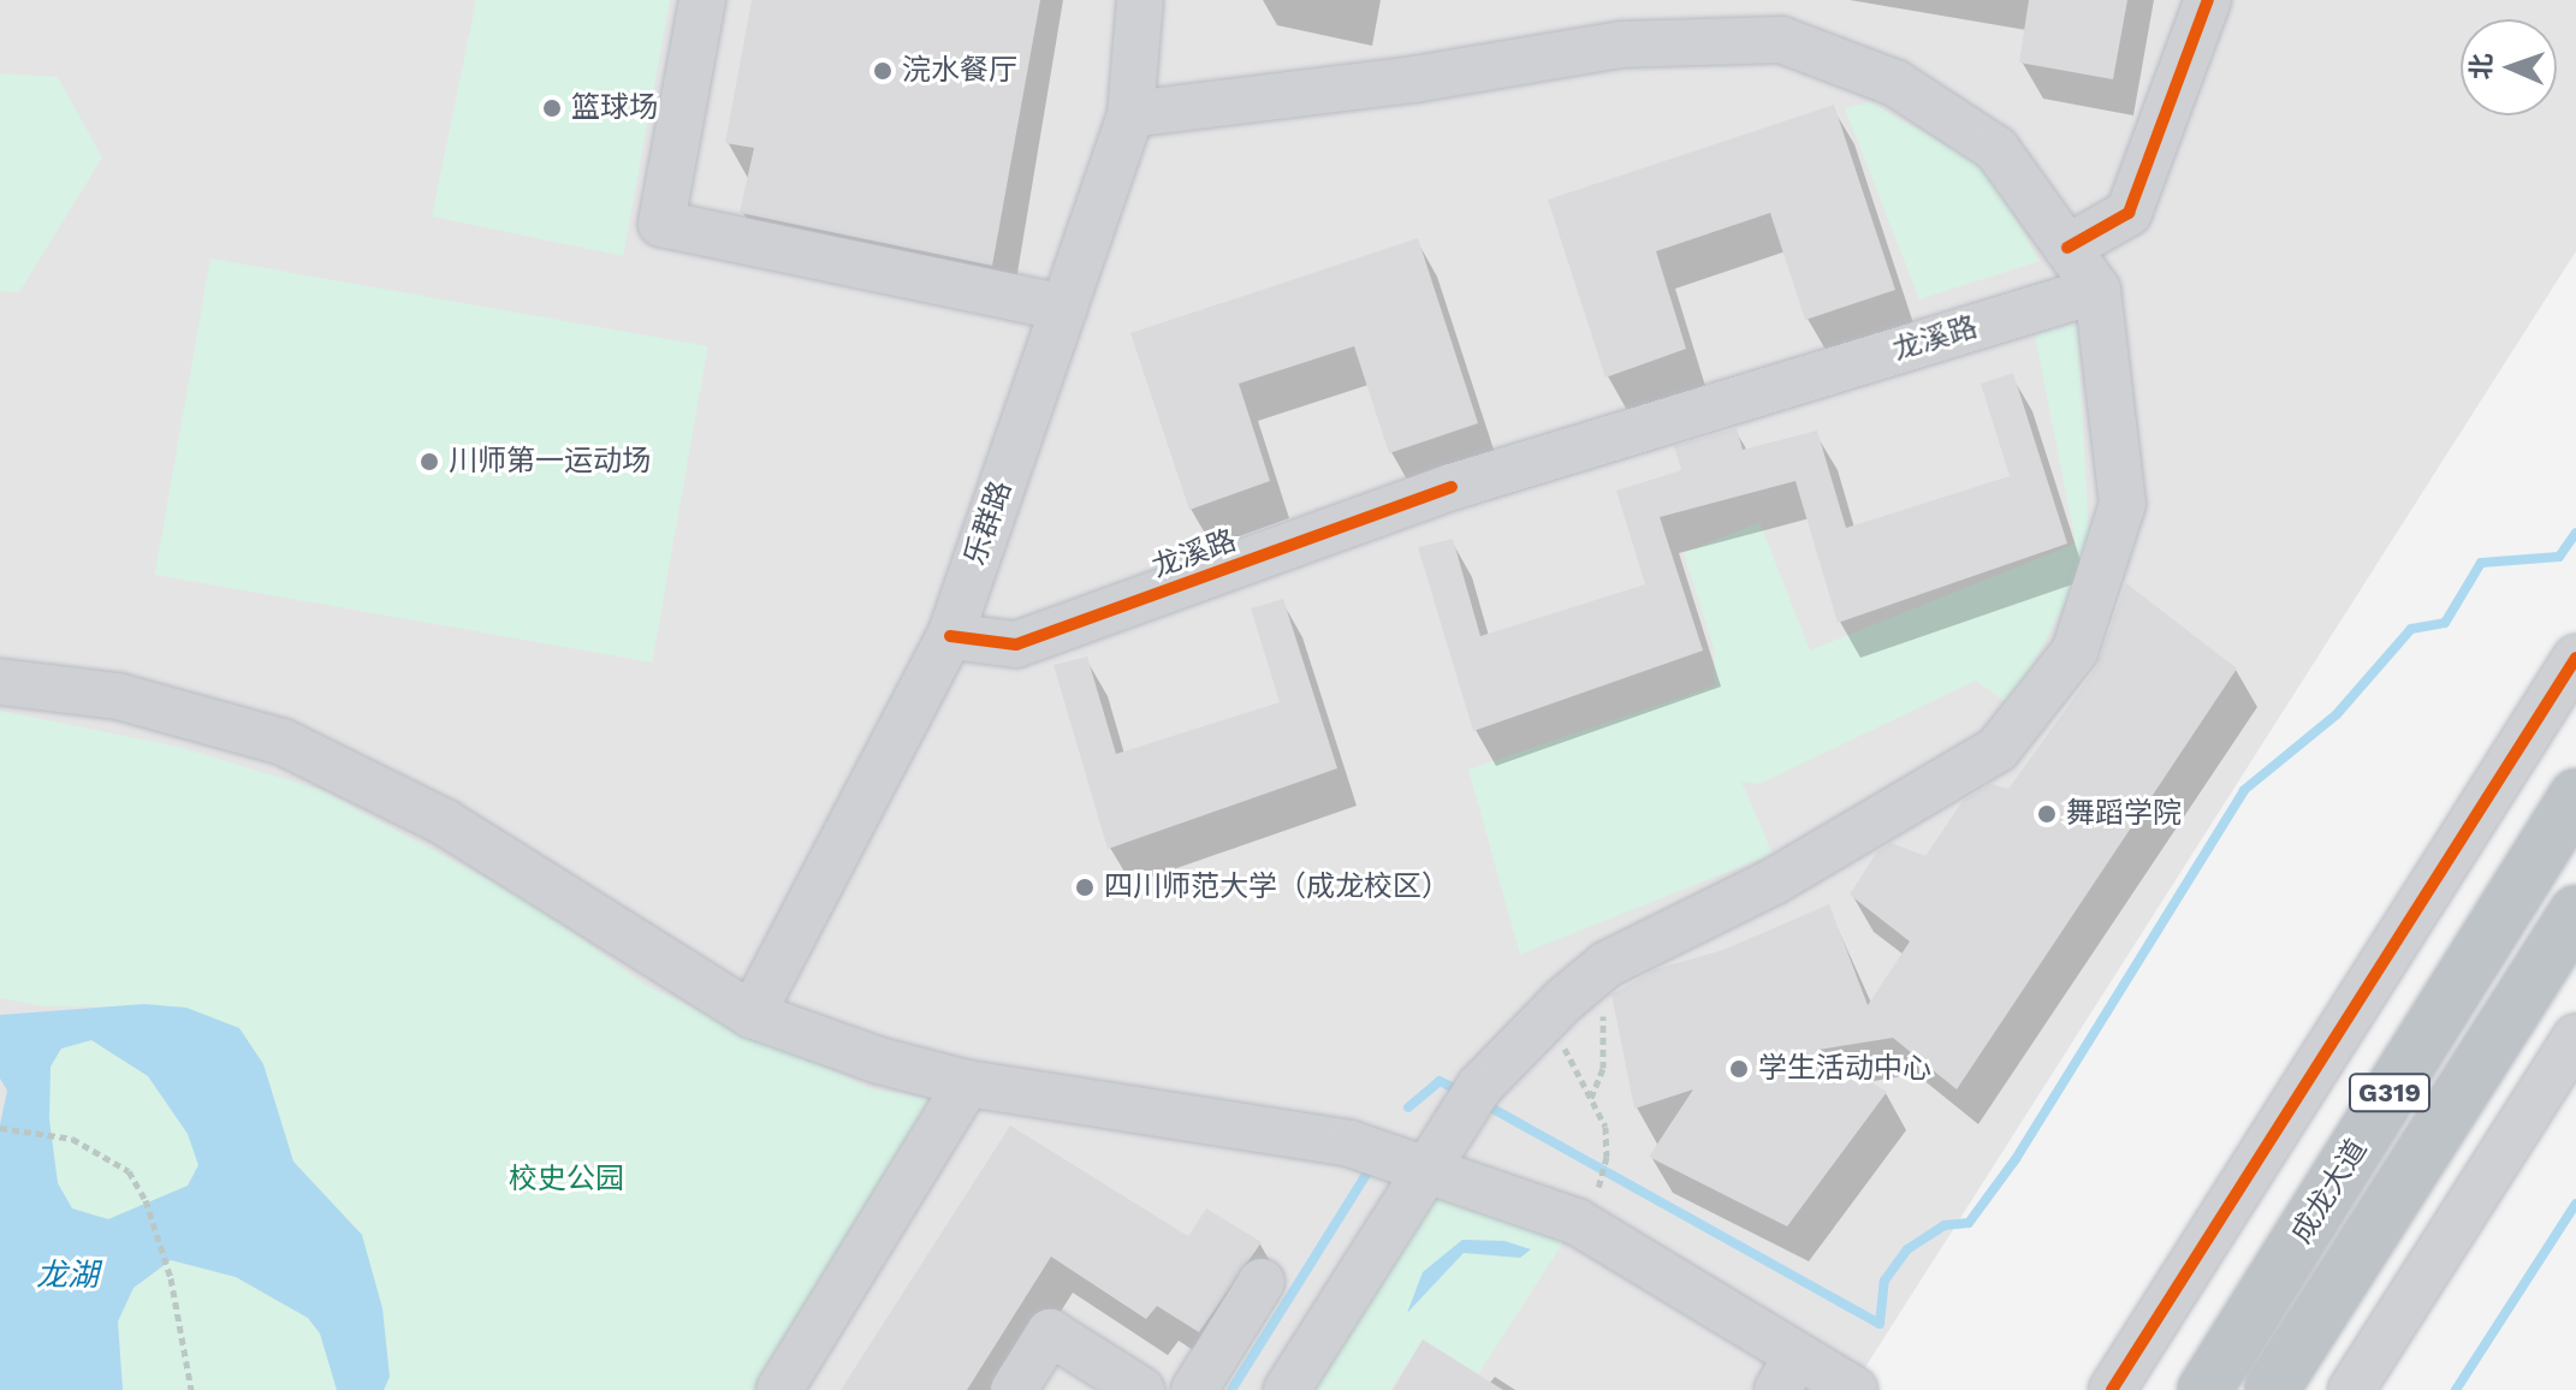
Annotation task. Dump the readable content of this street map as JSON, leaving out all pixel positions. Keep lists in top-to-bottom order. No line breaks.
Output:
{"streets":{"highway":["G319","成龙大道"],"street":["龙溪路","乐群路"]},"crossings":[["龙溪路","乐群路"]],"water":["龙湖"],"parks":["校史公园"],"places":["浣水餐厅","篮球场","川师第一运动场","舞蹈学院","四川师范大学（成龙校区）","学生活动中心"],"north":"left"}
